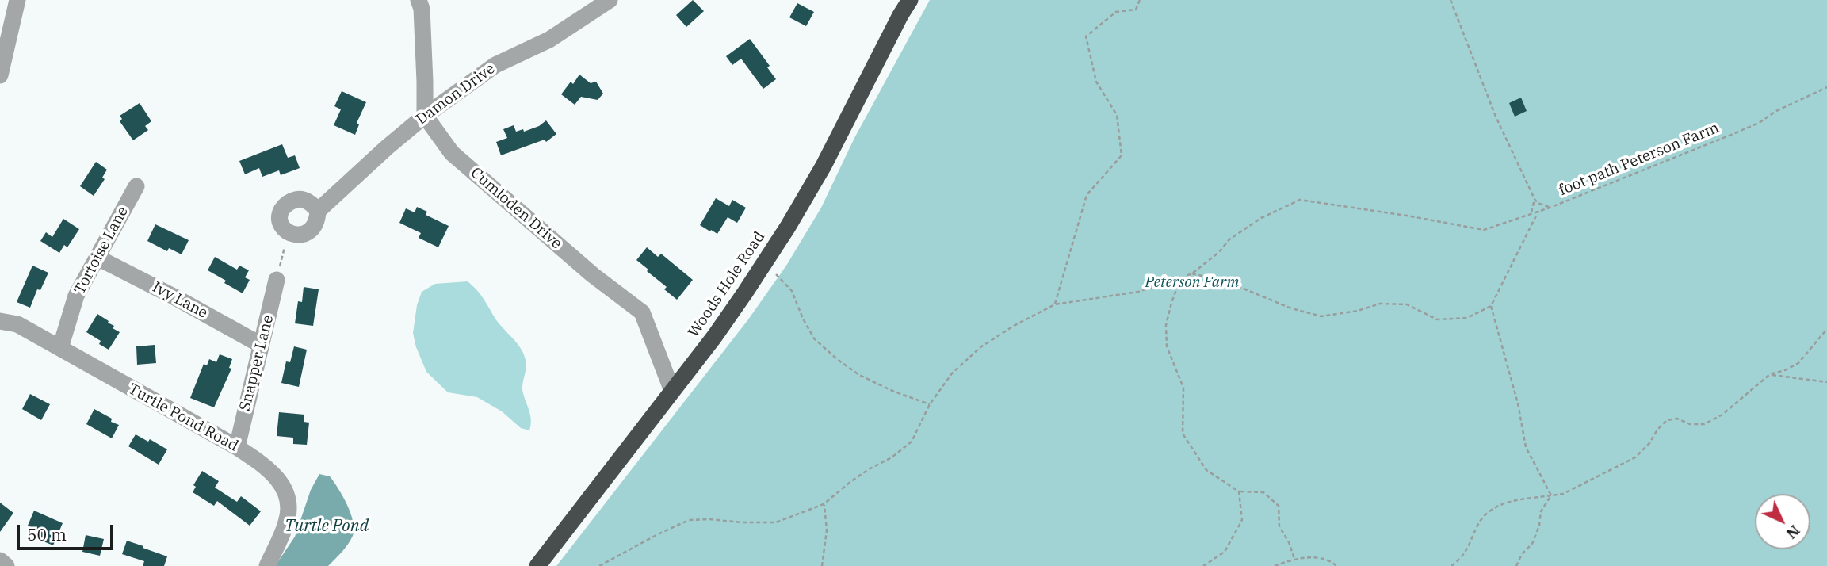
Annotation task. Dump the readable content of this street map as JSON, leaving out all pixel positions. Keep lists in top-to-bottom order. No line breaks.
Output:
{"streets":{"highway":["Woods Hole Road"],"street":["Damon Drive","Cumloden Drive","Tortoise Lane","Ivy Lane","Snapper Lane","Turtle Pond Road"],"path":["foot path Peterson Farm"]},"crossings":[["Damon Drive","Cumloden Drive"],["Cumloden Drive","Woods Hole Road"],["Tortoise Lane","Ivy Lane"],["Tortoise Lane","Turtle Pond Road"],["Ivy Lane","Snapper Lane"],["Snapper Lane","Turtle Pond Road"]],"water":["Turtle Pond"],"parks":["Peterson Farm"],"scale_bar":"50 m","north":"bottom right"}
